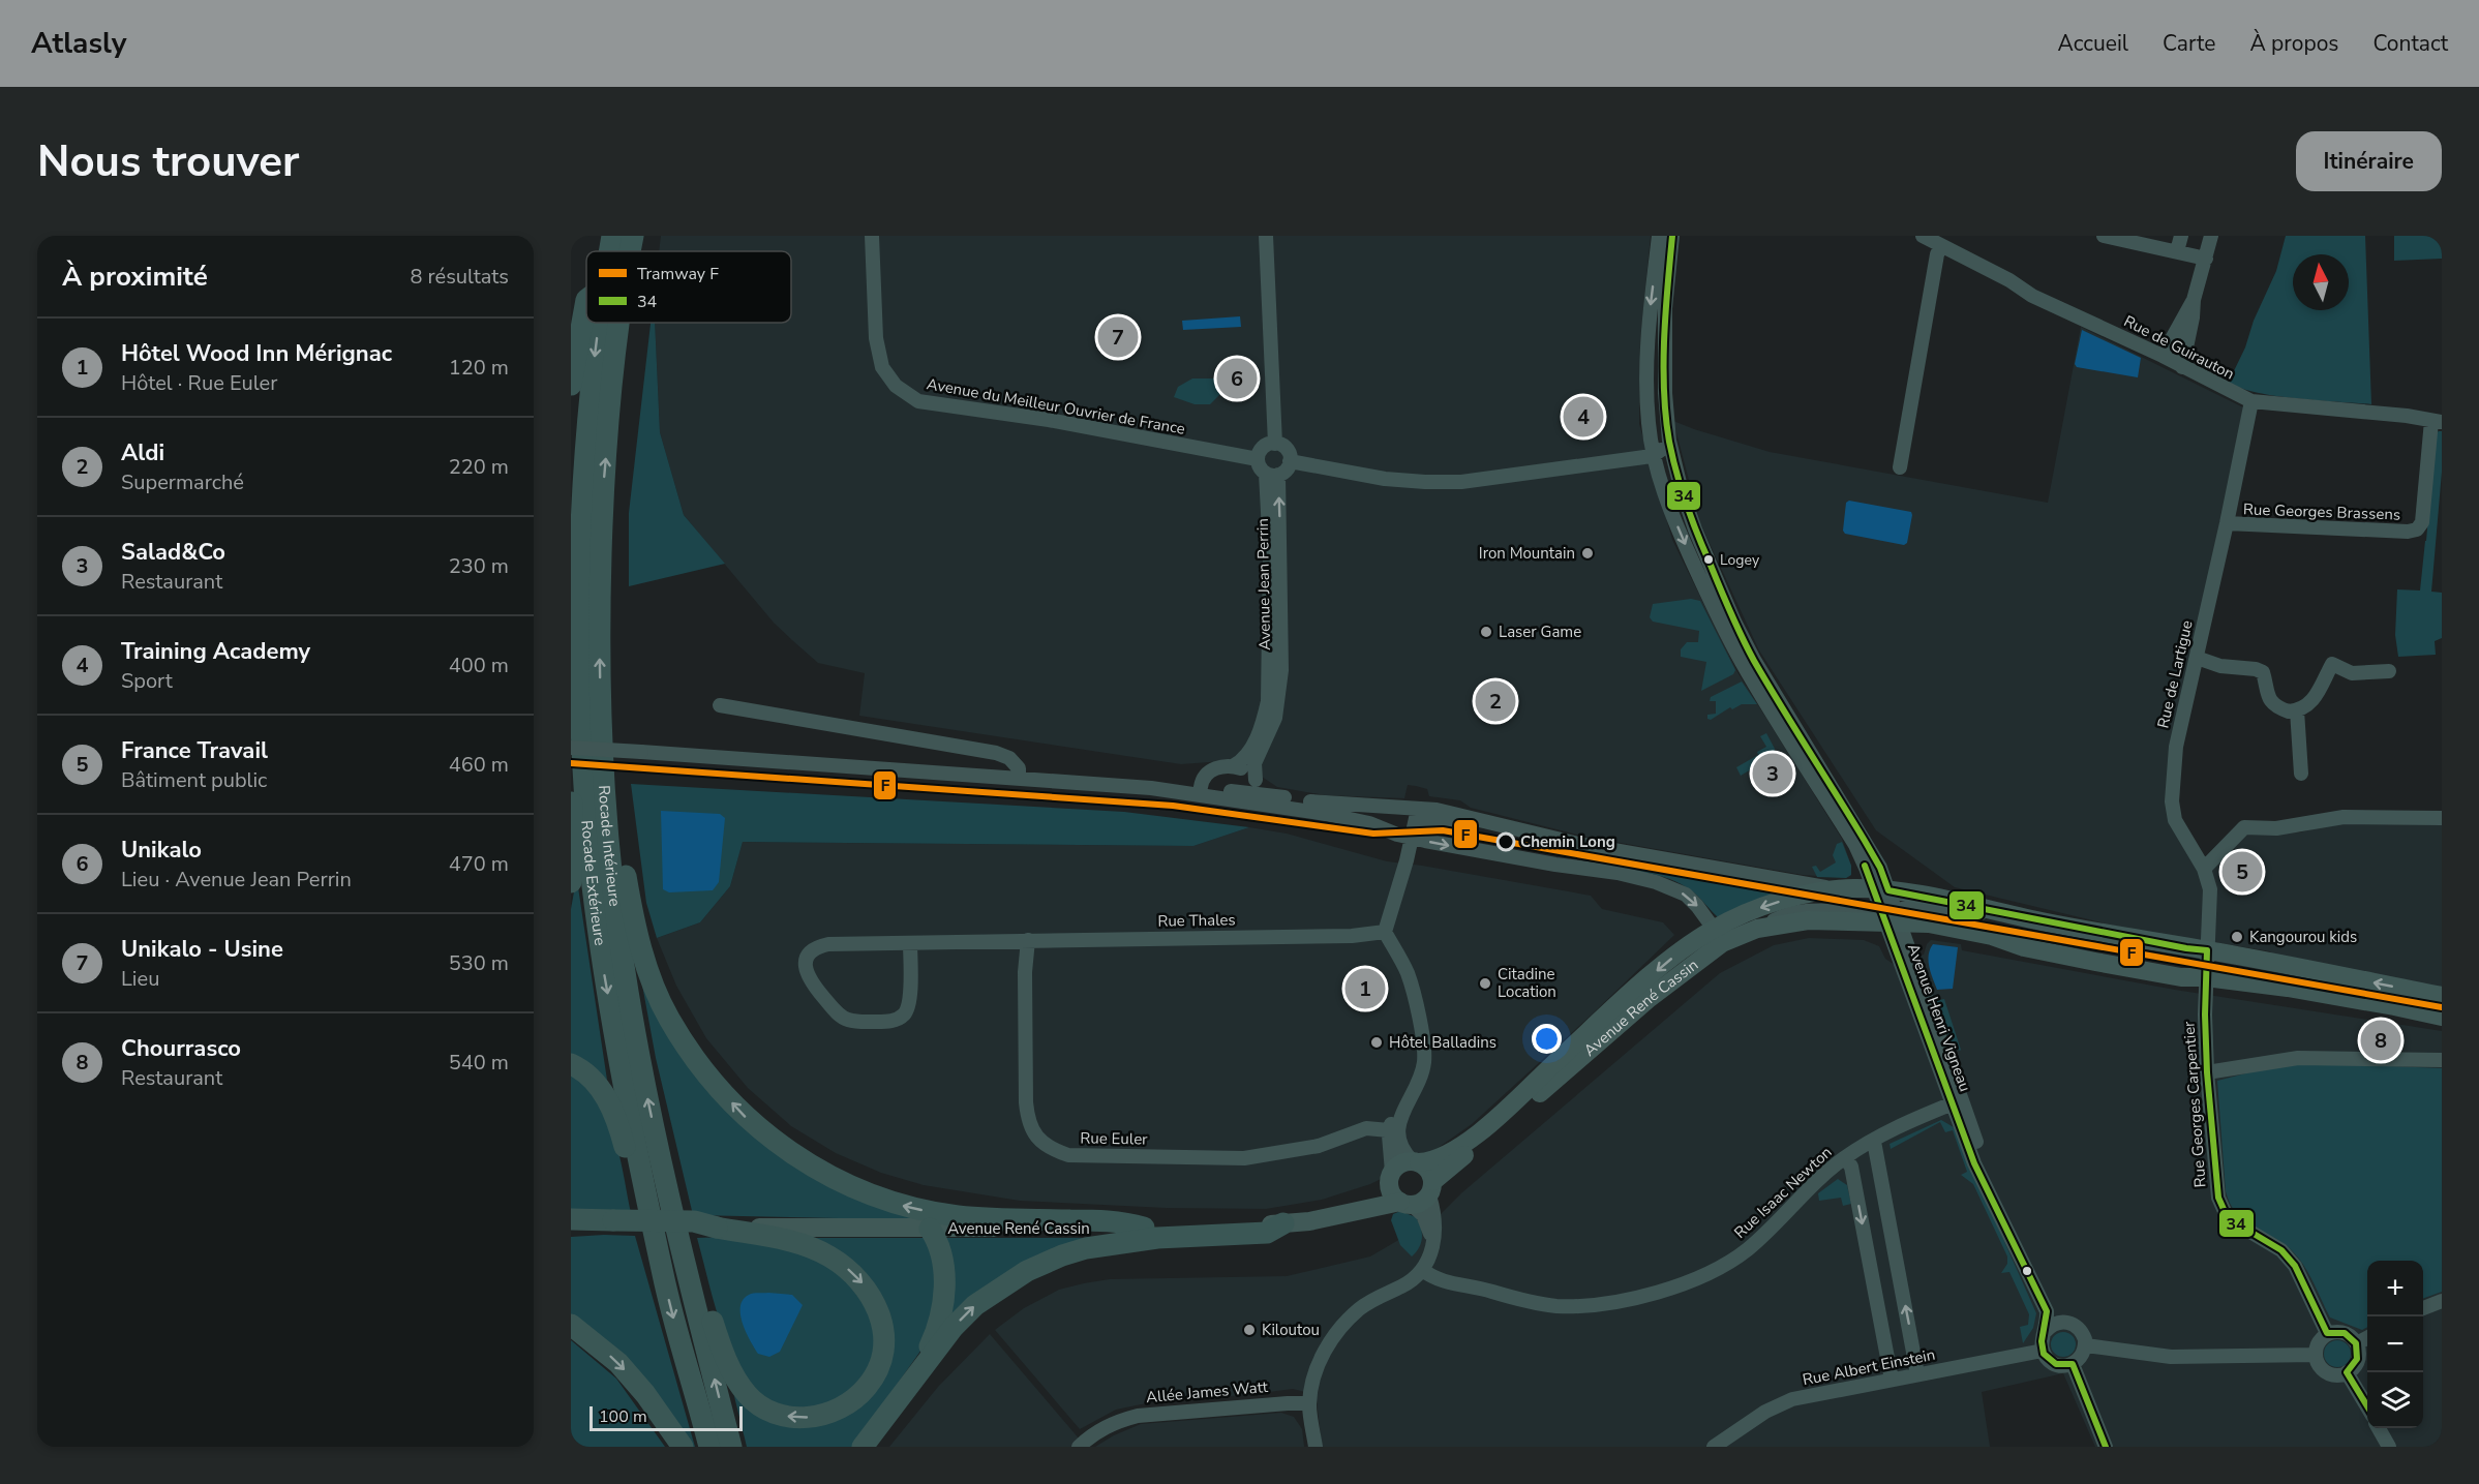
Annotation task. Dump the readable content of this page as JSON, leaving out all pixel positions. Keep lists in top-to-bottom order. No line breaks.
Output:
{"streets":{"highway":["Rocade Intérieure","Rocade Extérieure"],"main road":["Avenue René Cassin"],"street":["Rue de Guirauton","Avenue du Meilleur Ouvrier de France","Rue Georges Brassens","Avenue Jean Perrin","Rue de Lartigue","Rue Thales","Avenue Henri Vigneau","Rue Georges Carpentier","Rue Euler","Rue Isaac Newton","Rue Albert Einstein","Allée James Watt"]},"crossings":[["Rue de Guirauton","Rue Georges Brassens"],["Rue de Guirauton","Rue de Lartigue"],["Avenue du Meilleur Ouvrier de France","Avenue Jean Perrin"],["Rue Georges Brassens","Rue de Lartigue"],["Rue de Lartigue","Rue Georges Carpentier"],["Rue Thales","Rue Euler"],["Avenue René Cassin","Avenue Henri Vigneau"],["Avenue Henri Vigneau","Rue Isaac Newton"],["Avenue Henri Vigneau","Rue Albert Einstein"]],"places":["Iron Mountain","Logey","Laser Game","Chemin Long","Kangourou kids","Citadine Location","Hôtel Balladins","Kiloutou"],"lines":["transit line 34","tram line F"],"legend":["Tramway F","34"],"scale_bar":"100 m","north":"top","page":{"header":"Atlasly","nav":["Accueil","Carte","À propos","Contact"],"buttons":"Itinéraire","title":"Nous trouver","heading":["À proximité","8 résultats"],"pins":["7","6","4","2","3","5","1","8"],"list":[{"mark":"1","name":"Hôtel Wood Inn Mérignac","note":"Hôtel · Rue Euler","value":"120 m"},{"mark":"2","name":"Aldi","note":"Supermarché","value":"220 m"},{"mark":"3","name":"Salad&Co","note":"Restaurant","value":"230 m"},{"mark":"4","name":"Training Academy","note":"Sport","value":"400 m"},{"mark":"5","name":"France Travail","note":"Bâtiment public","value":"460 m"},{"mark":"6","name":"Unikalo","note":"Lieu · Avenue Jean Perrin","value":"470 m"},{"mark":"7","name":"Unikalo - Usine","note":"Lieu","value":"530 m"},{"mark":"8","name":"Chourrasco","note":"Restaurant","value":"540 m"}],"map_buttons":["+","−"],"scale":"100 m"}}
